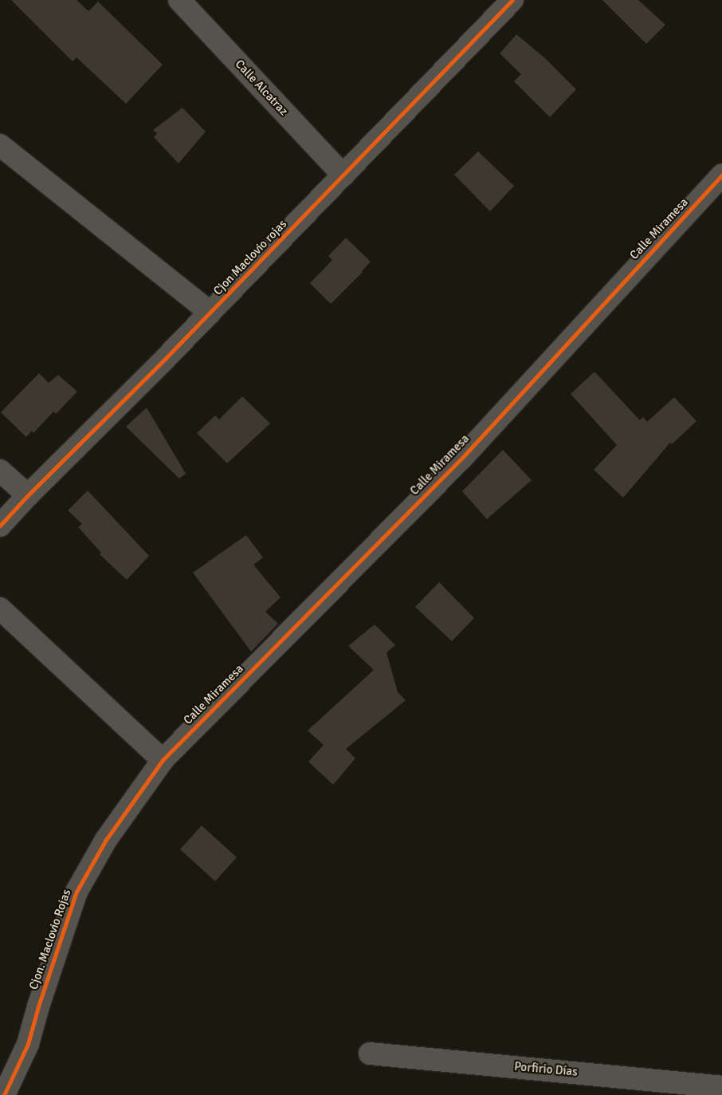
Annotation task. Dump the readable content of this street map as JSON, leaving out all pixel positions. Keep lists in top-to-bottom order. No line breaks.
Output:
{"streets":{"street":["Calle Alcatraz","Calle Miramesa","Cjon Maclovio rojas","Cjon. Maclovio Rojas","Porfirio Días"]},"crossings":[["Calle Alcatraz","Cjon Maclovio rojas"],["Calle Miramesa","Cjon. Maclovio Rojas"]]}
